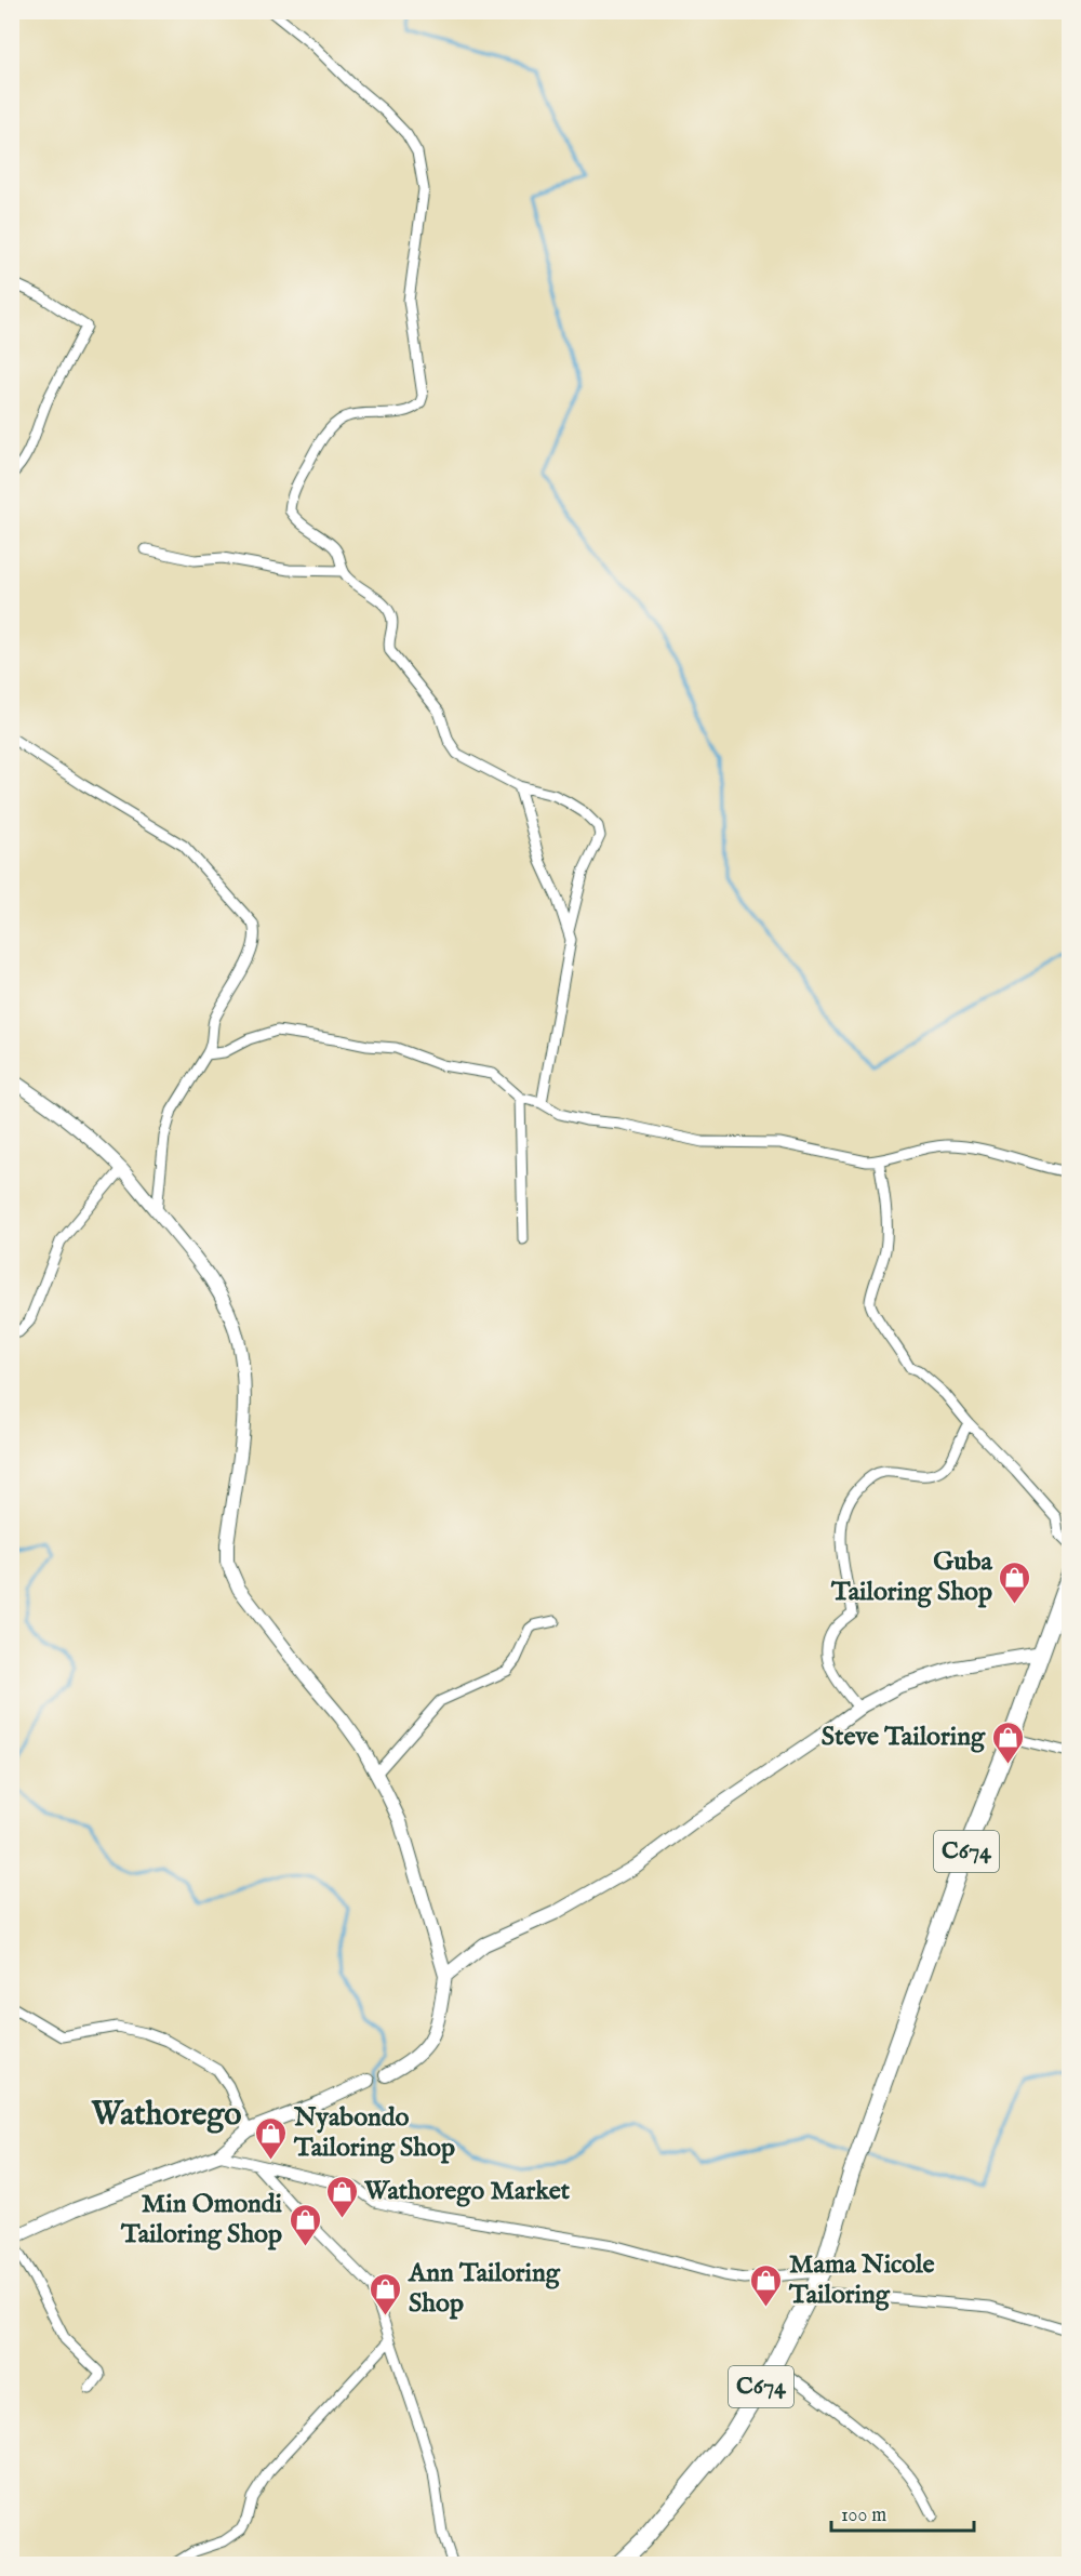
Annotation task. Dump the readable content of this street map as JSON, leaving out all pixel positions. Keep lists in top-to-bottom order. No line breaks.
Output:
{"streets":{"main road":["C674"]},"districts":["Wathorego"],"places":{"shop":["Guba Tailoring Shop","Steve Tailoring","Nyabondo Tailoring Shop","Wathorego Market","Min Omondi Tailoring Shop","Mama Nicole Tailoring","Ann Tailoring Shop"]},"scale_bar":"100 m"}
